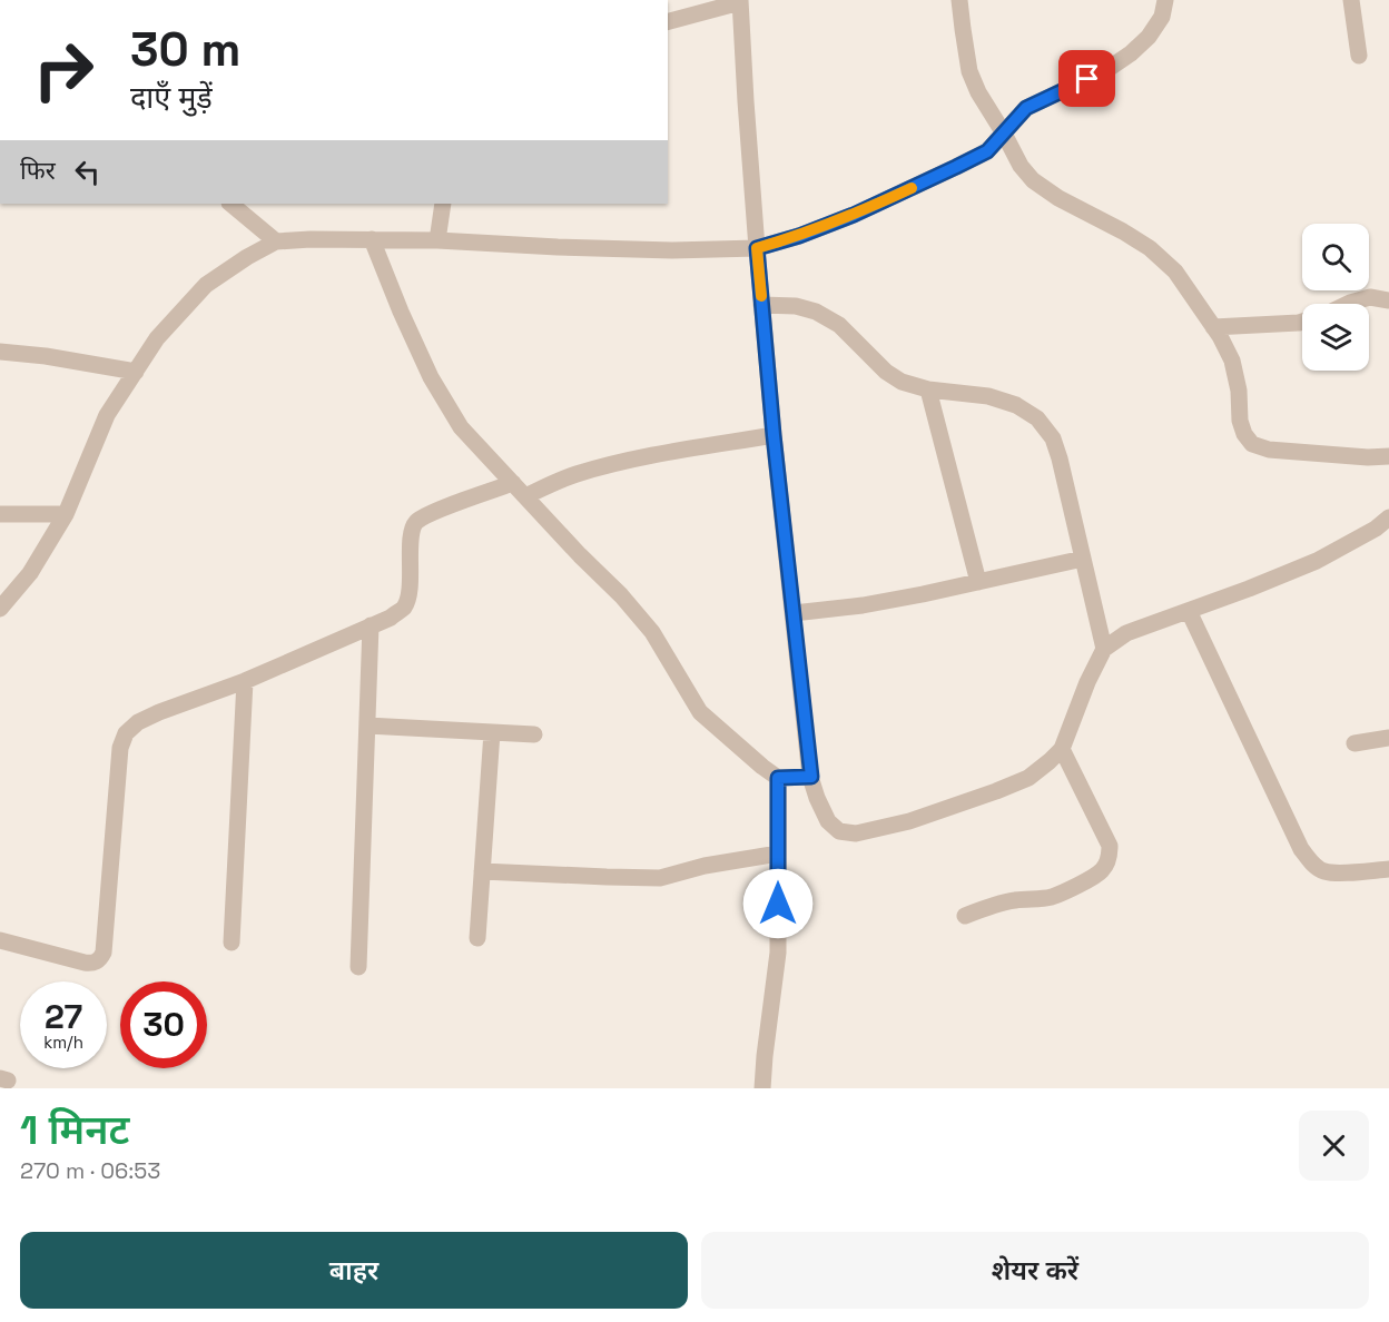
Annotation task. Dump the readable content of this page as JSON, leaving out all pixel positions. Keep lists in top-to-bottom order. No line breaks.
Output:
{"page":{"turn":["30 m","दाएँ मुड़ें"],"then":"फिर","speed":"27 km/h","limit":"30","heading":["1 मिनट","270 m · 06:53"],"buttons":["बाहर","शेयर करें"]}}
